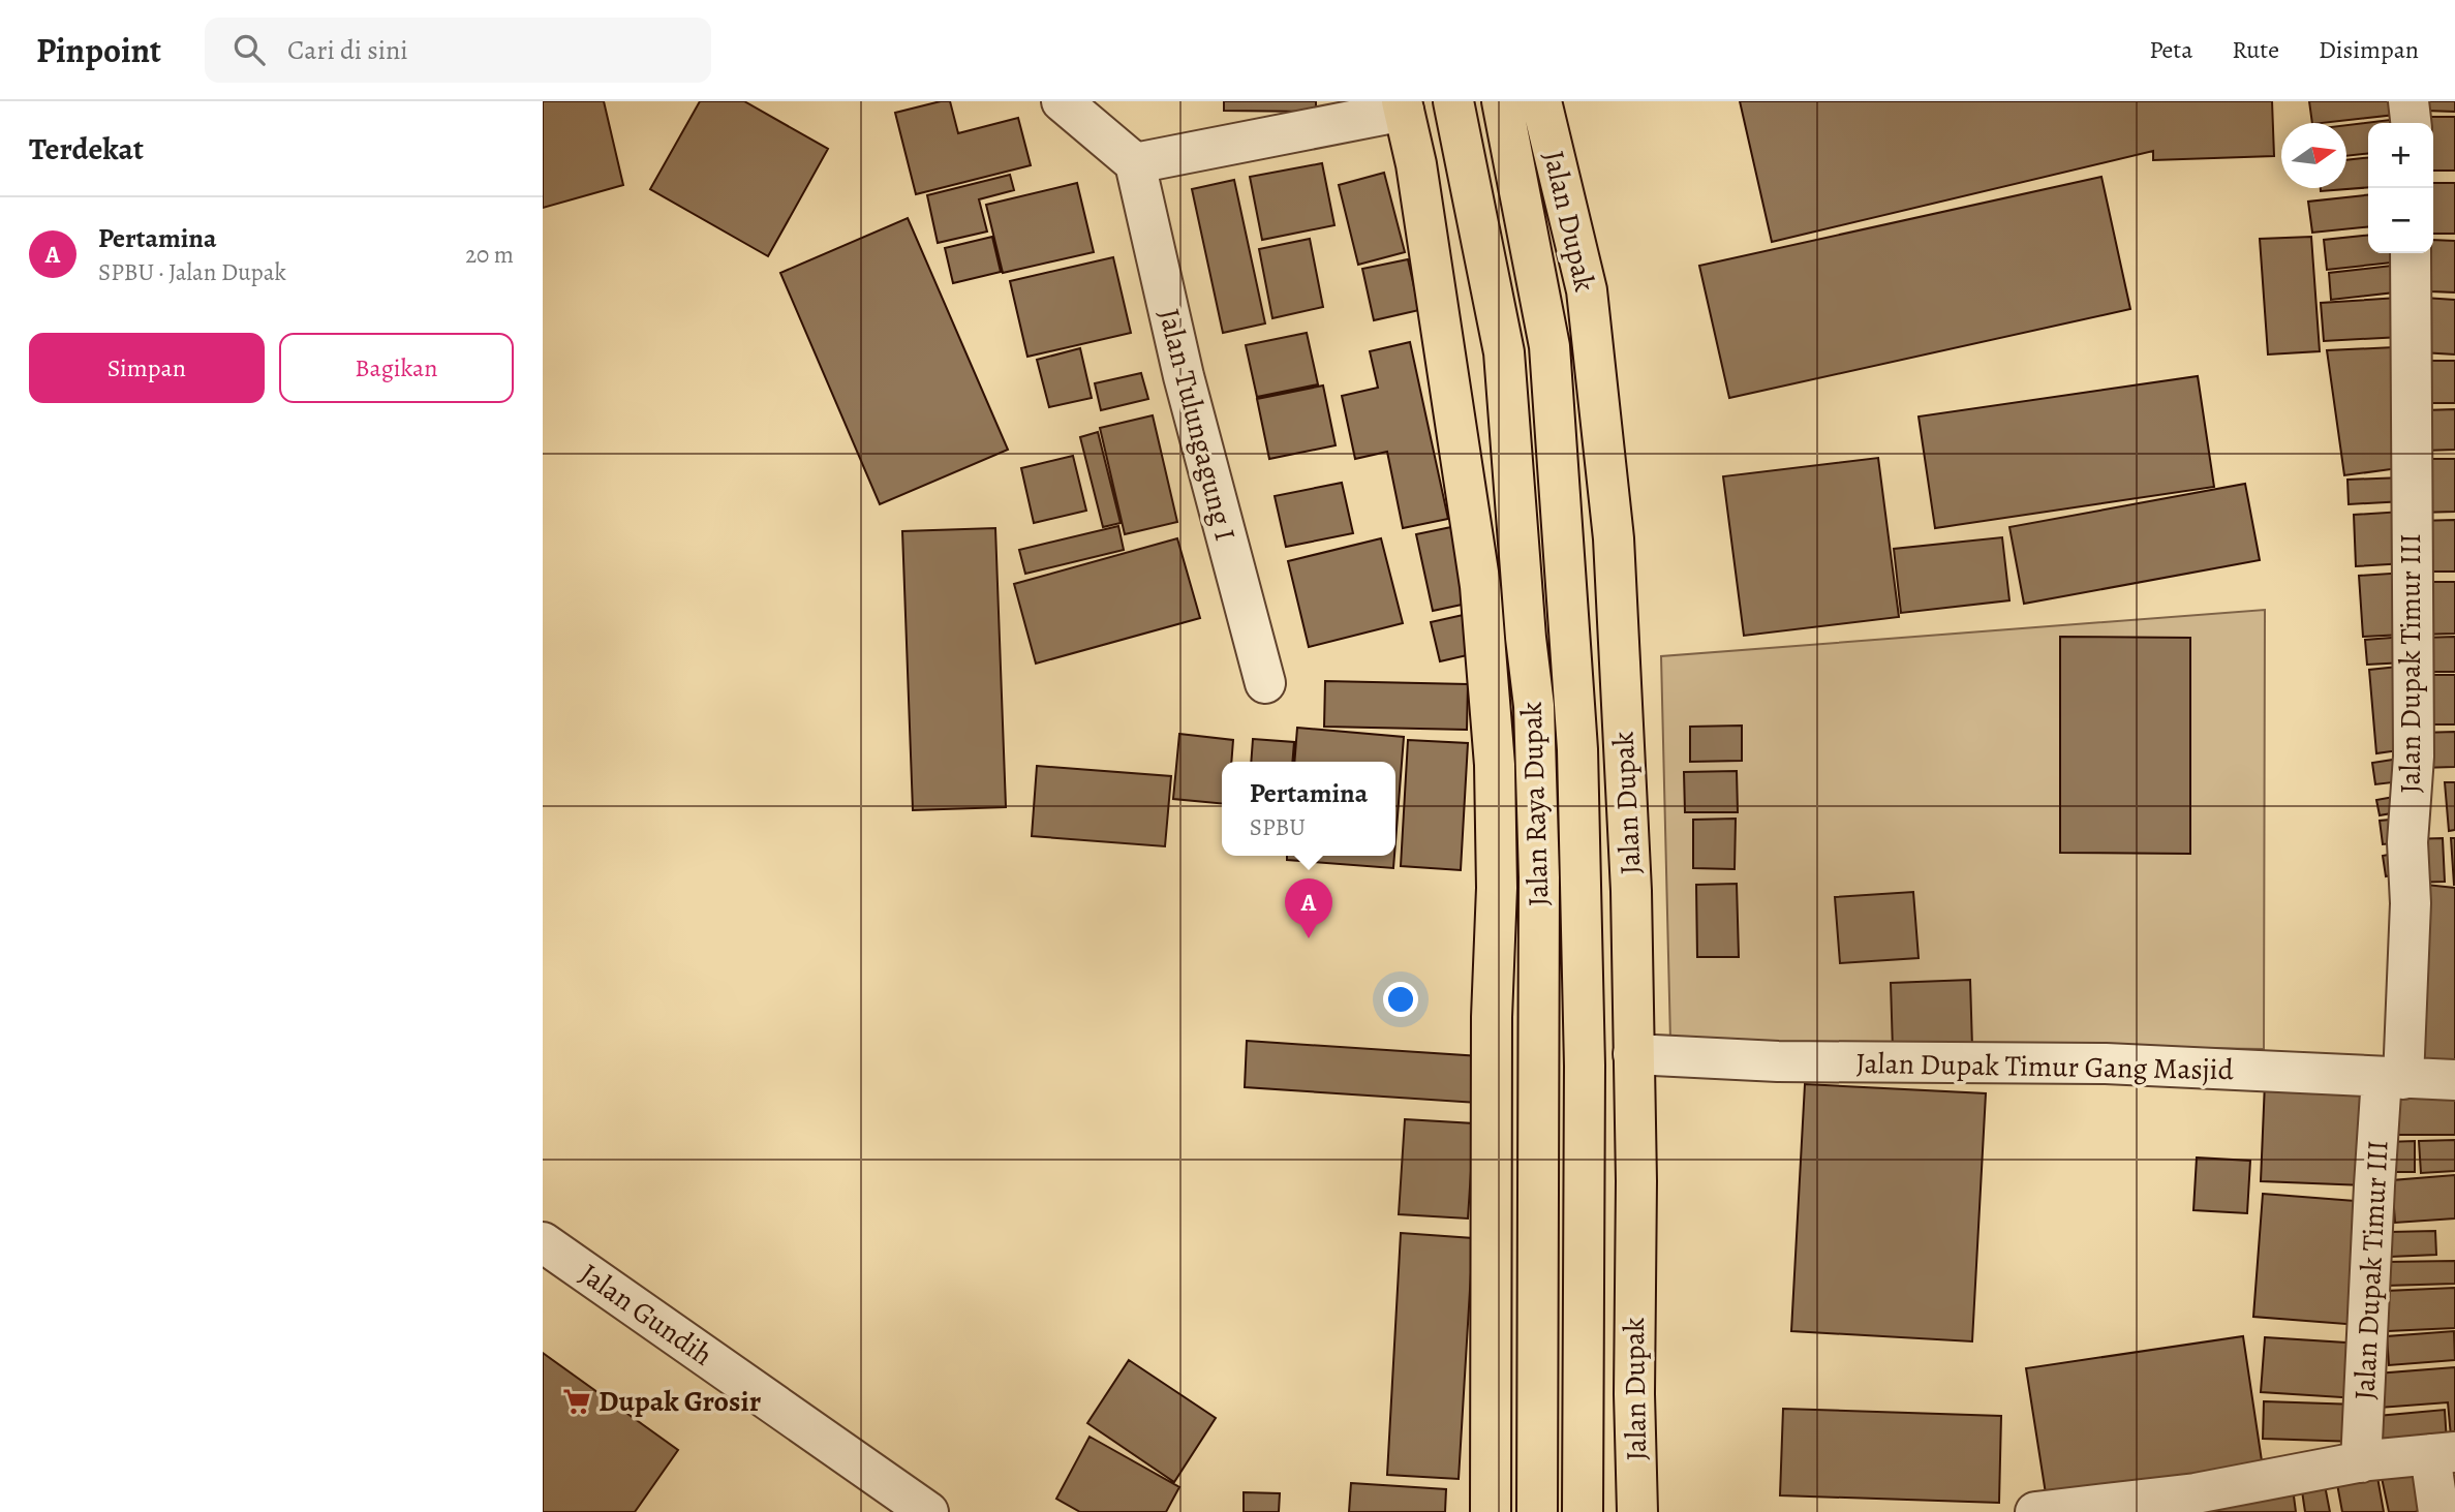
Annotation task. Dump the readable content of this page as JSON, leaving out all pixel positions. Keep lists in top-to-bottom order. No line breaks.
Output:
{"streets":{"main road":["Jalan Dupak","Jalan Raya Dupak"],"street":["Jalan Tulungagung I","Jalan Dupak Timur III","Jalan Dupak Timur Gang Masjid","Jalan Gundih"]},"crossings":[["Jalan Dupak","Jalan Dupak Timur Gang Masjid"],["Jalan Dupak Timur III","Jalan Dupak Timur Gang Masjid"]],"places":{"supermarket":["Dupak Grosir"]},"north":"right","page":{"header":"Pinpoint","search":"Cari di sini","nav":["Peta","Rute","Disimpan"],"heading":"Terdekat","map_buttons":["+","−"],"list":[{"mark":"A","name":"Pertamina","note":"SPBU · Jalan Dupak","value":"20 m"}],"buttons":["Simpan","Bagikan"],"popup":["Pertamina","SPBU"],"pins":"A"}}
